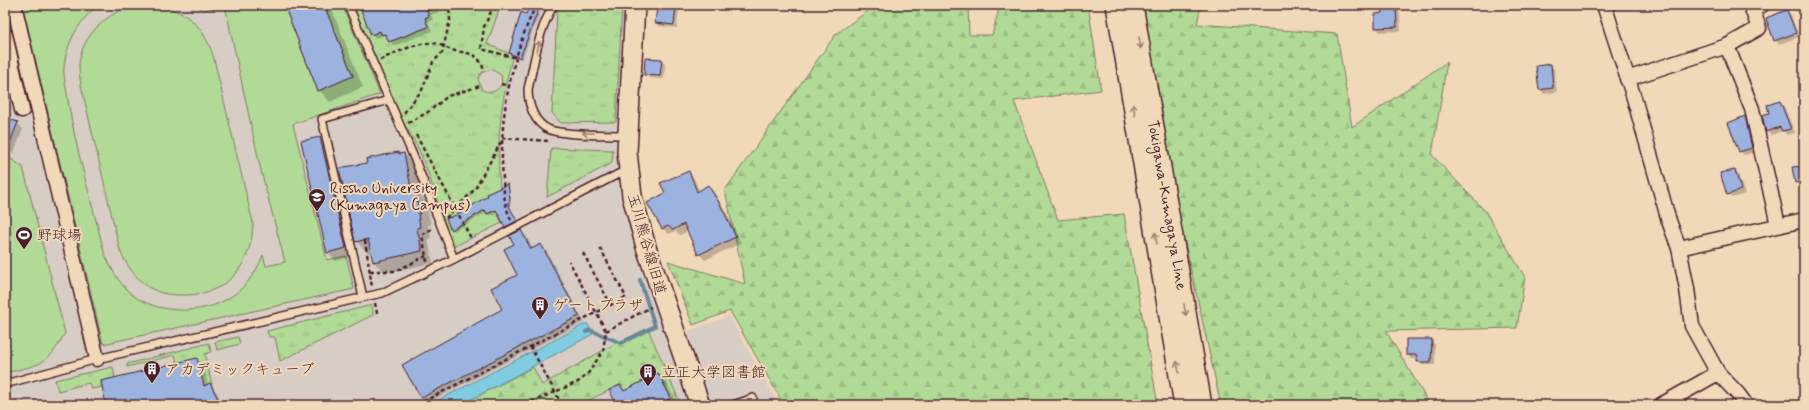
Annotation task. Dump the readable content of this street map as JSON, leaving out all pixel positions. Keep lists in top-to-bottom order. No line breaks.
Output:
{"streets":{"main road":["Tokigawa-Kumagaya Line","玉川熊谷線旧道"]},"places":{"school or university":["Rissho University (Kumagaya Campus)"],"sports":["野球場"],"building":["ゲートプラザ","アカデミックキューブ","立正大学図書館"]}}
